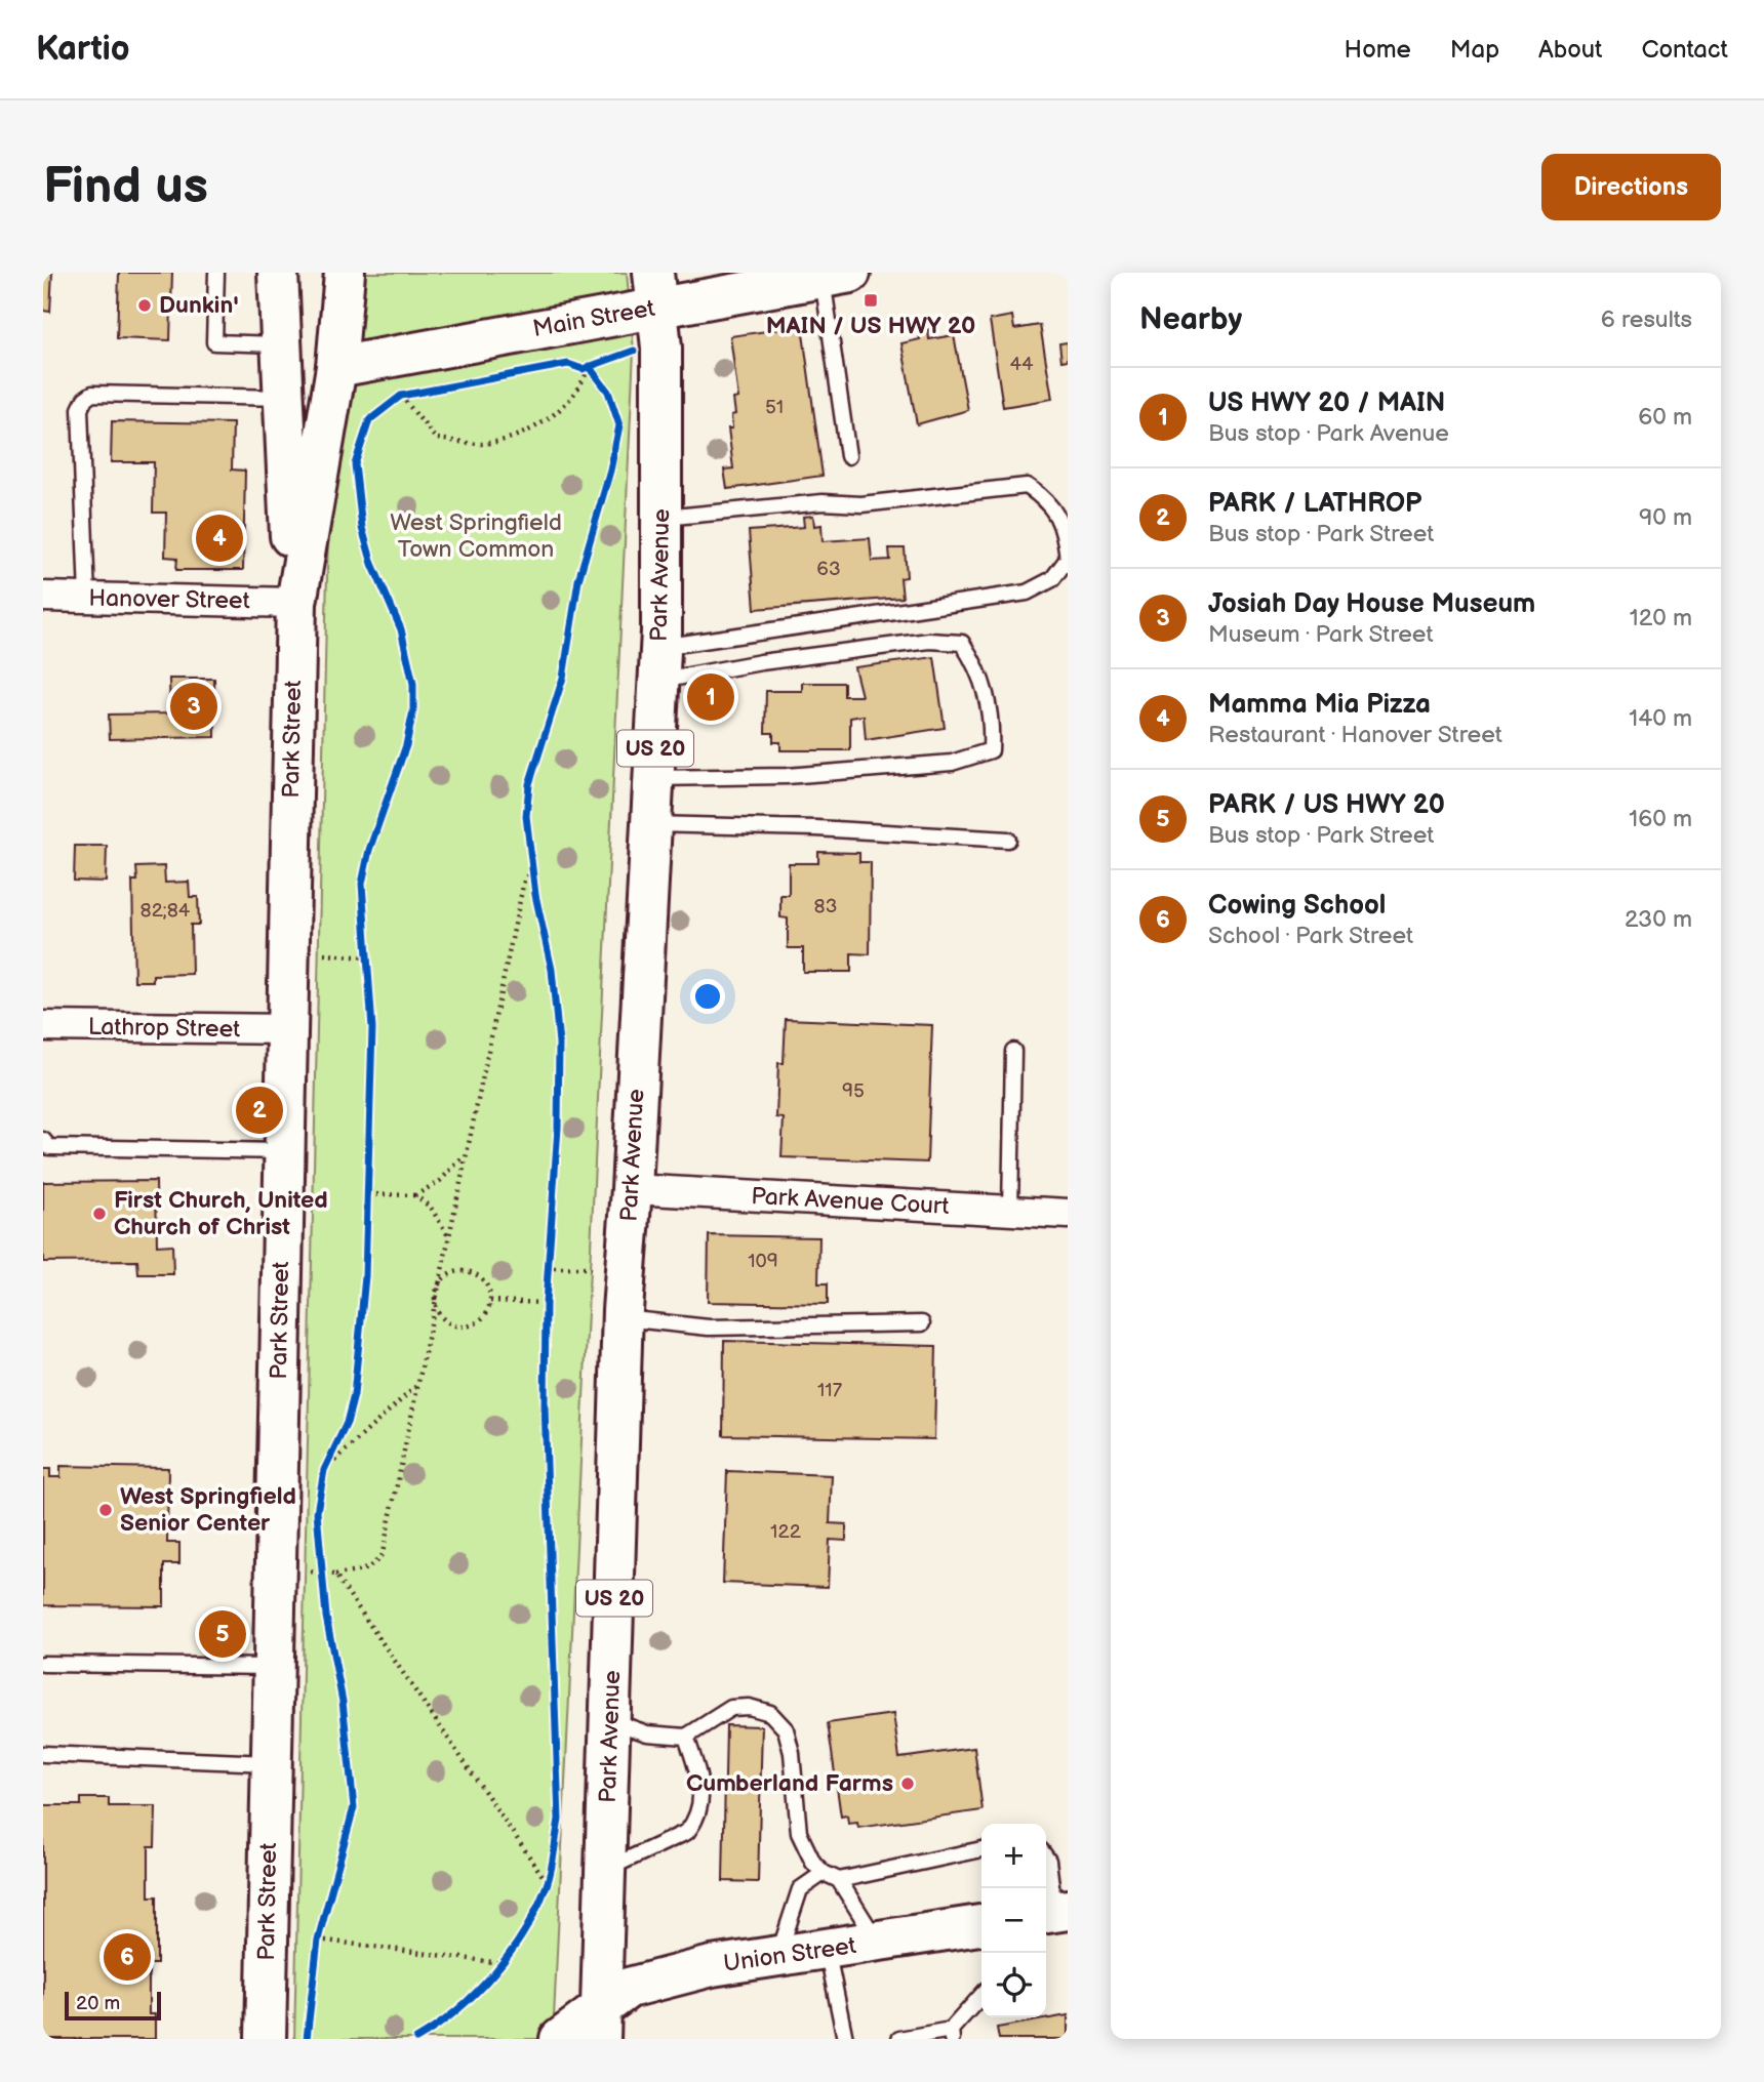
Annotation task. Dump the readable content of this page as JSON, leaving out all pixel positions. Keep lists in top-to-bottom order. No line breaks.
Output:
{"streets":{"main road":["Main Street","Park Avenue","Park Street","US 20","Union Street"],"street":["Hanover Street","Lathrop Street","Park Avenue Court"]},"crossings":[["Main Street","Park Avenue"],["Main Street","Park Street"],["Park Avenue","Park Avenue Court"],["Park Avenue","Union Street"],["Hanover Street","Park Street"],["Park Street","Lathrop Street"]],"parks":["West Springfield Town Common"],"places":{"transit":["MAIN / US HWY 20"],"other":["Dunkin'","First Church, United Church of Christ","West Springfield Senior Center","Cumberland Farms"]},"house_numbers":["44","51","63","83","82;84","95","109","117","122"],"scale_bar":"20 m","page":{"header":"Kartio","nav":["Home","Map","About","Contact"],"buttons":"Directions","title":"Find us","heading":["Nearby","6 results"],"list":[{"mark":"1","name":"US HWY 20 / MAIN","note":"Bus stop · Park Avenue","value":"60 m"},{"mark":"2","name":"PARK / LATHROP","note":"Bus stop · Park Street","value":"90 m"},{"mark":"3","name":"Josiah Day House Museum","note":"Museum · Park Street","value":"120 m"},{"mark":"4","name":"Mamma Mia Pizza","note":"Restaurant · Hanover Street","value":"140 m"},{"mark":"5","name":"PARK / US HWY 20","note":"Bus stop · Park Street","value":"160 m"},{"mark":"6","name":"Cowing School","note":"School · Park Street","value":"230 m"}],"pins":["4","1","3","2","5","6"],"map_buttons":["+","−"],"scale":"20 m"}}
